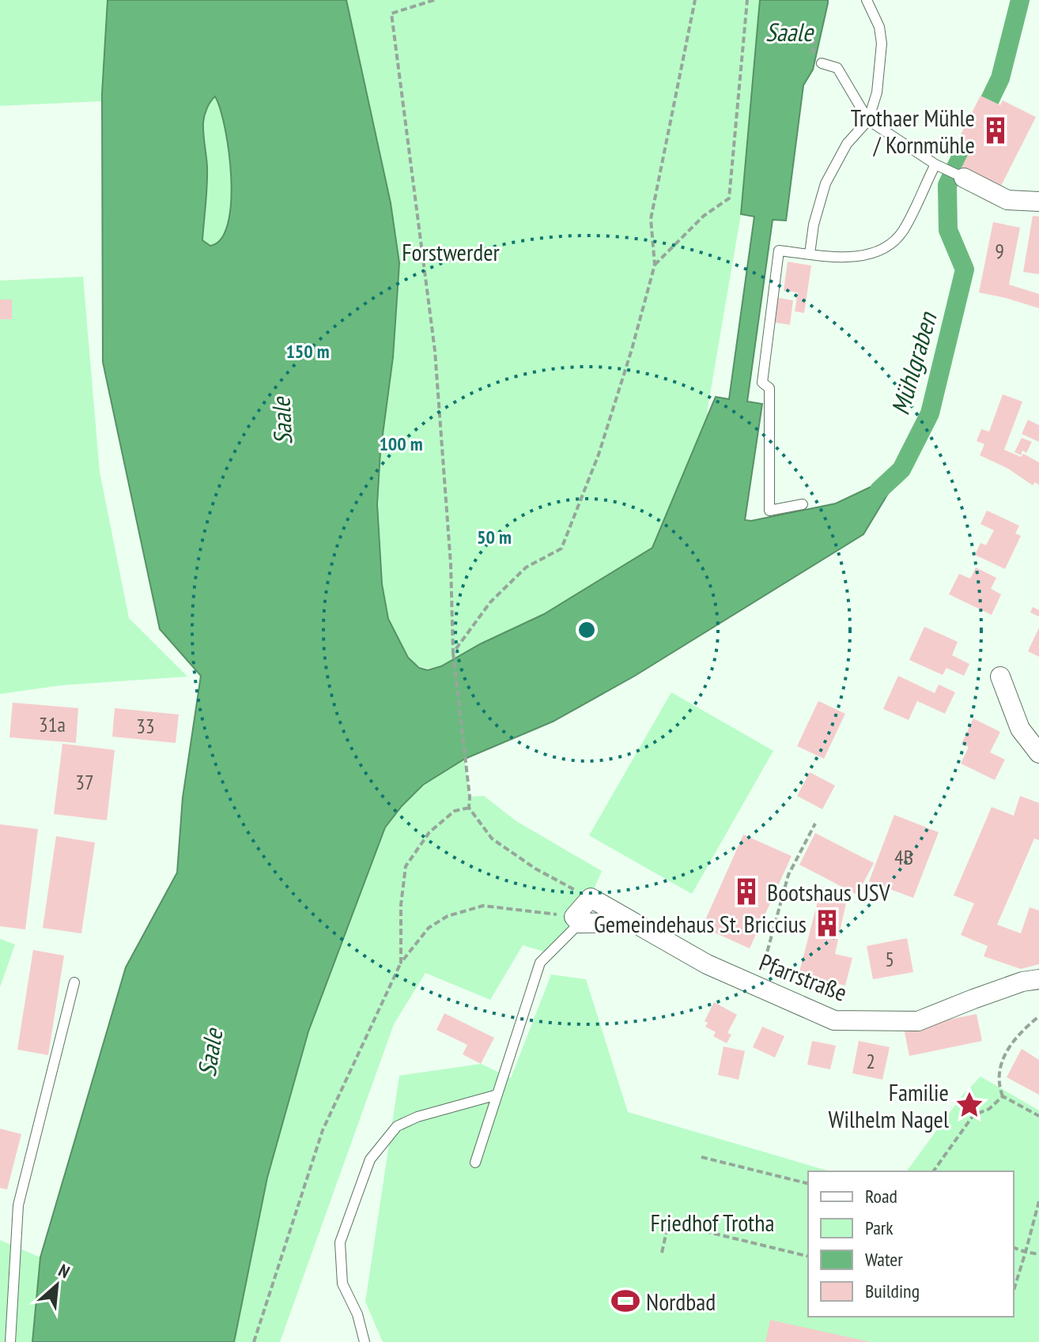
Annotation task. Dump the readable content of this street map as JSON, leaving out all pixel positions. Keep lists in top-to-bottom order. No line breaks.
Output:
{"streets":{"street":["Pfarrstraße"]},"water":["Saale","Mühlgraben"],"parks":["Forstwerder","Friedhof Trotha"],"places":{"building":["Trothaer Mühle / Kornmühle","Bootshaus USV","Gemeindehaus St. Briccius"],"place":["Familie Wilhelm Nagel"],"sports":["Nordbad"]},"house_numbers":["9","31a","33","37","4B","5","2"],"legend":["Road","Park","Water","Building"],"north":"top right","rings":["150 m","100 m","50 m"]}
